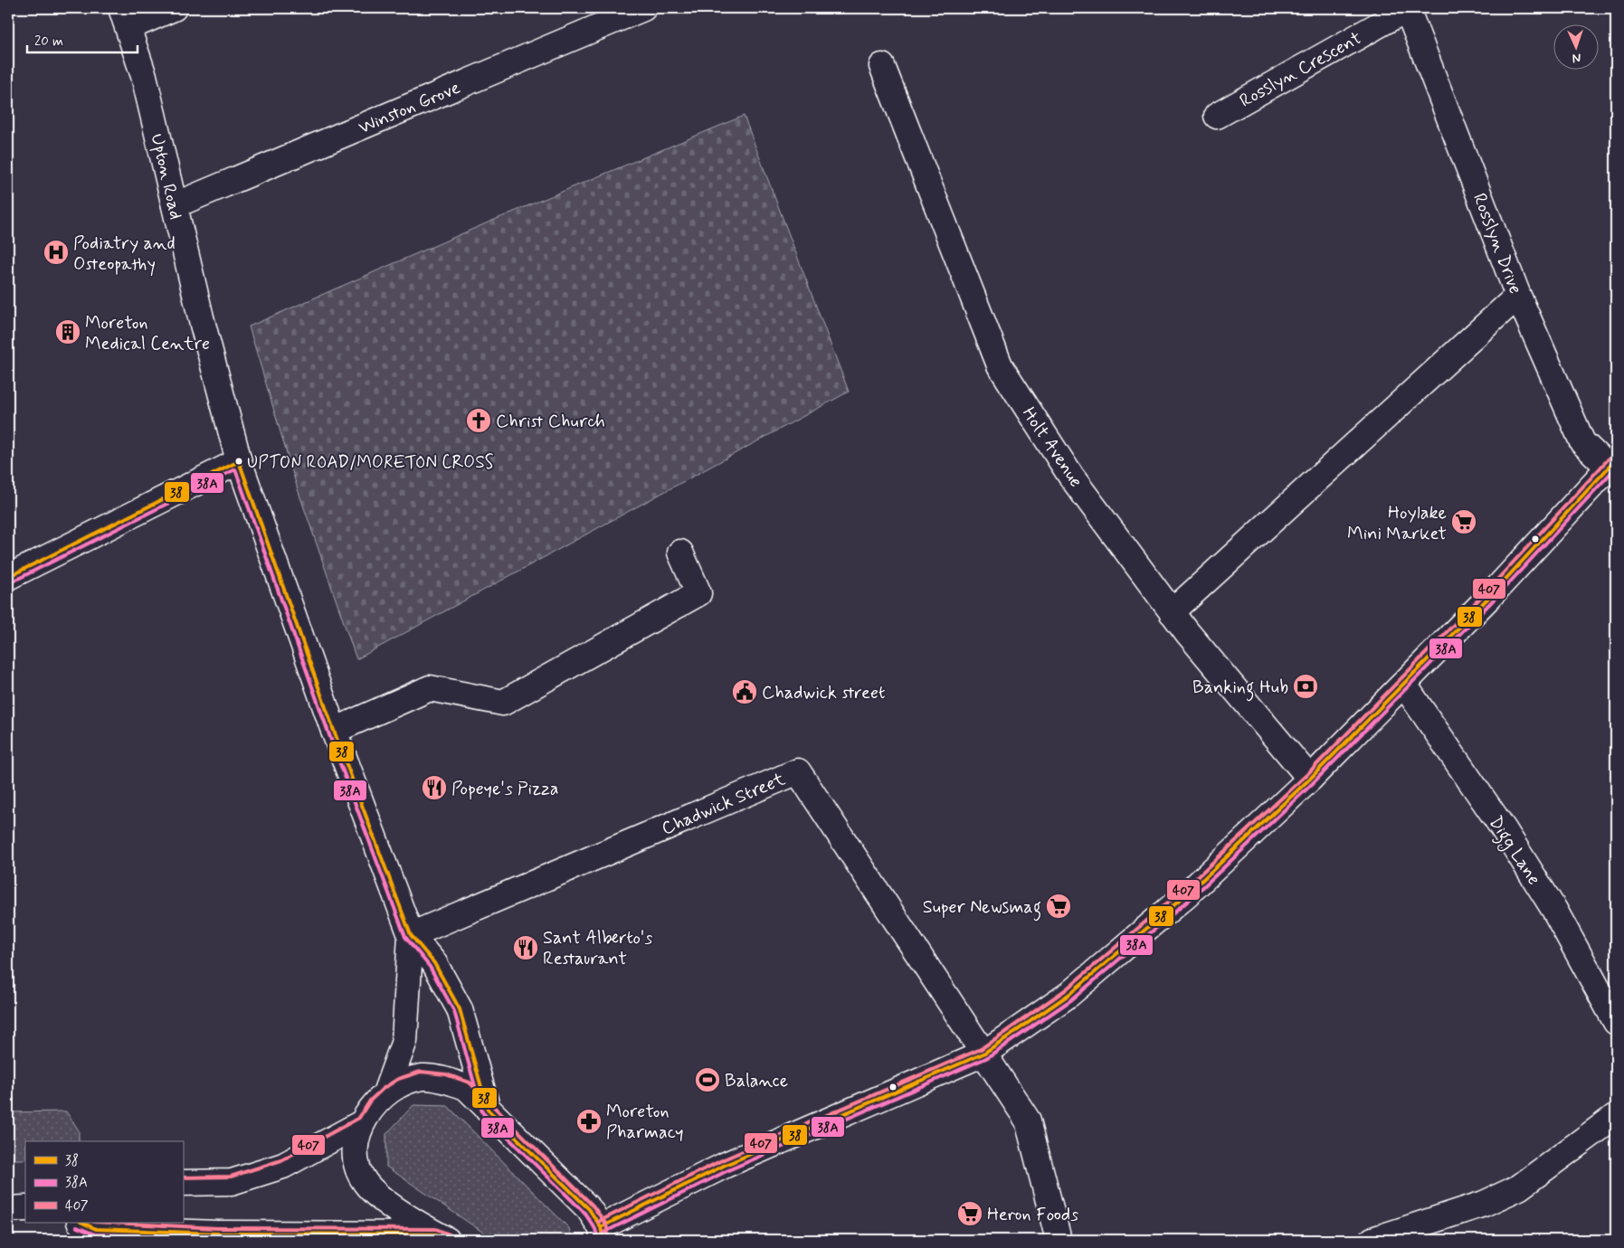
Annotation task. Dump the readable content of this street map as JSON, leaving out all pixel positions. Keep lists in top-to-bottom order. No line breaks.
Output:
{"streets":{"street":["Rosslyn Crescent","Winston Grove","Upton Road","Rosslyn Drive","Holt Avenue","Chadwick Street","Digg Lane"]},"crossings":[["Rosslyn Crescent","Rosslyn Drive"],["Winston Grove","Upton Road"],["Upton Road","Chadwick Street"]],"places":{"hospital":["Podiatry and Osteopathy"],"building":["Moreton Medical Centre"],"church":["Christ Church"],"other":["UPTON ROAD/MORETON CROSS"],"supermarket":["Hoylake Mini Market","Super Newsmag","Heron Foods"],"bank":["Banking Hub"],"public building":["Chadwick street"],"restaurant":["Popeye's Pizza","Sant Alberto's Restaurant"],"sports":["Balance"],"pharmacy":["Moreton Pharmacy"]},"lines":["transit line 407","transit line 38","transit line 38A"],"legend":["38","38A","407"],"scale_bar":"20 m","north":"bottom"}
